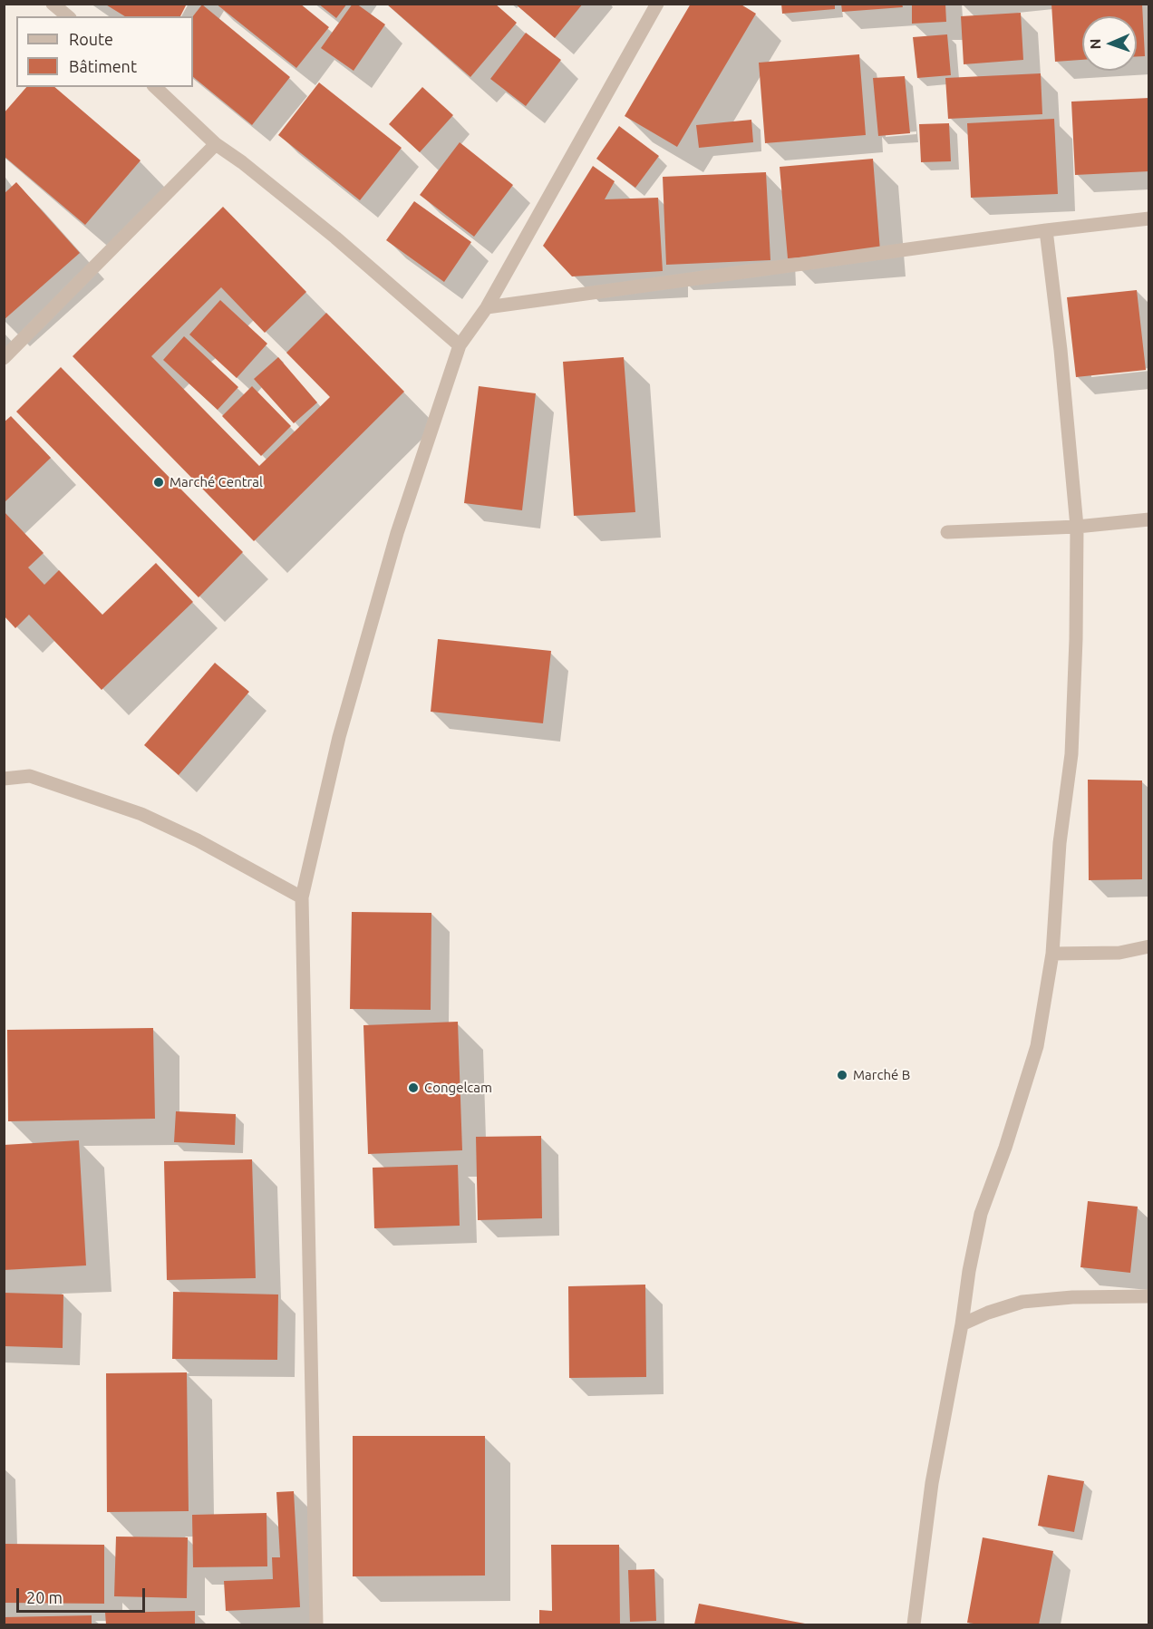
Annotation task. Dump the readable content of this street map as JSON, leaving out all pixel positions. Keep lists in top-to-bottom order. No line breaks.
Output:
{"places":["Marché Central","Marché B","Congelcam"],"legend":["Route","Bâtiment"],"scale_bar":"20 m","north":"left"}
